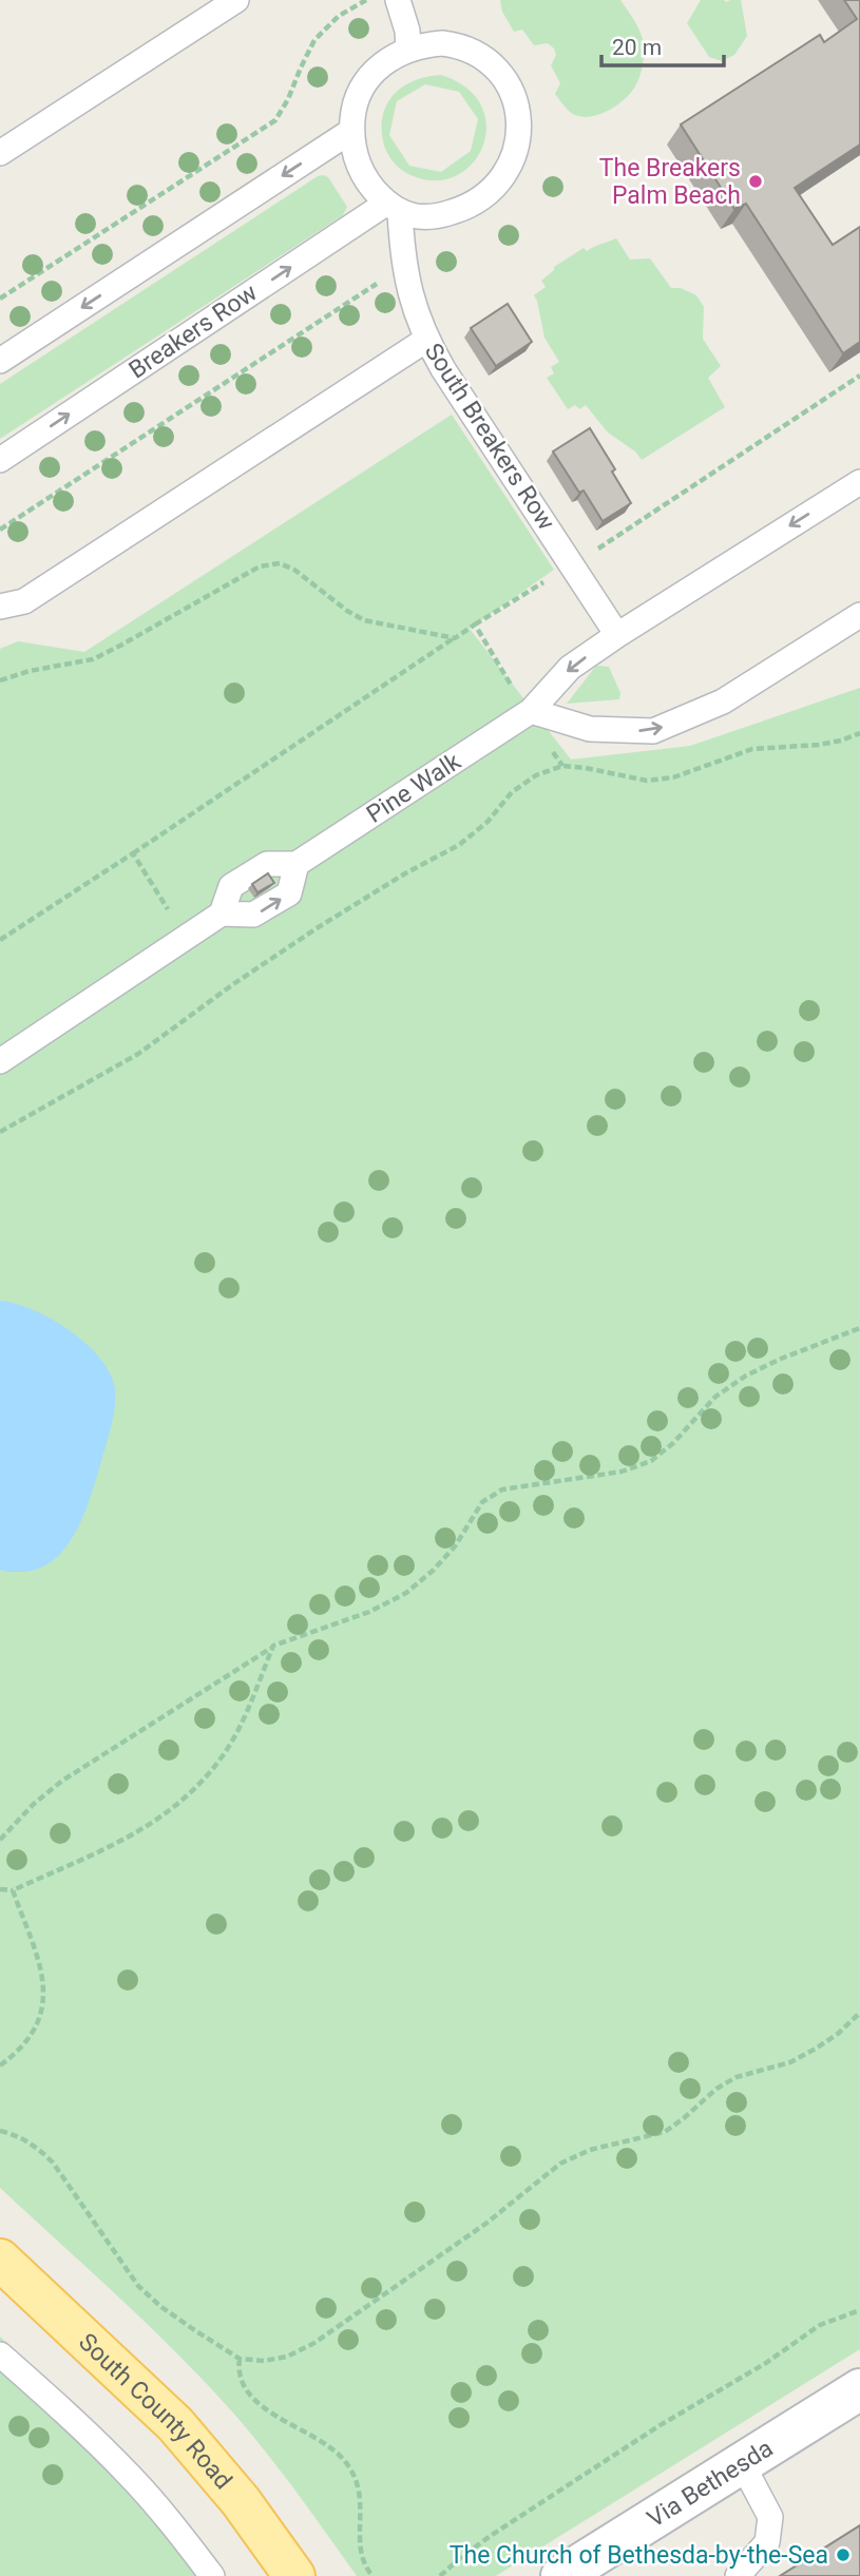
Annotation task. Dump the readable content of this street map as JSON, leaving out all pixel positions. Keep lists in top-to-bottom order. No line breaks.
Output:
{"streets":{"main road":["South County Road"],"street":["Via Bethesda"],"lane":["Breakers Row","South Breakers Row","Pine Walk"]},"crossings":[["Breakers Row","South Breakers Row"],["South Breakers Row","Pine Walk"]],"one_way":["Pine Walk"],"places":["The Breakers Palm Beach","The Church of Bethesda-by-the-Sea"],"scale_bar":"20 m"}
